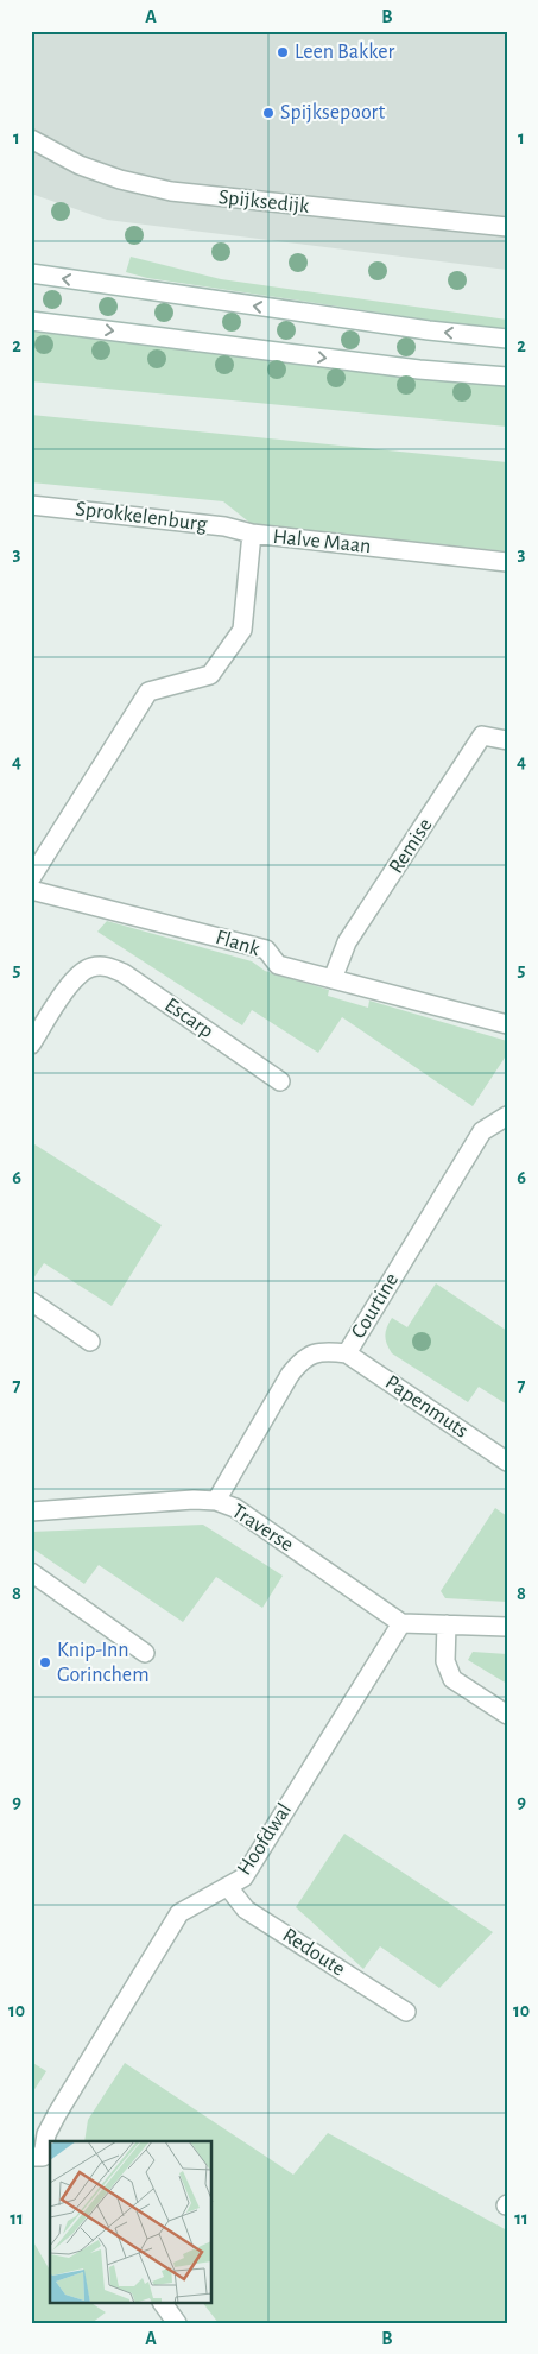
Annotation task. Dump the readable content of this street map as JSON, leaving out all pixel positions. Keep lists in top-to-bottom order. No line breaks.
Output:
{"streets":{"street":["Spijksedijk","Sprokkelenburg","Halve Maan","Remise","Flank","Escarp","Courtine","Papenmuts","Traverse","Hoofdwal","Redoute"]},"crossings":[["Sprokkelenburg","Halve Maan"],["Remise","Flank"],["Courtine","Papenmuts"],["Courtine","Traverse"],["Traverse","Hoofdwal"],["Hoofdwal","Redoute"]],"places":["Leen Bakker","Spijksepoort","Knip-Inn Gorinchem"],"grid":{"columns":["A","B"],"rows":["1","2","3","4","5","6","7","8","9","10","11"]}}
